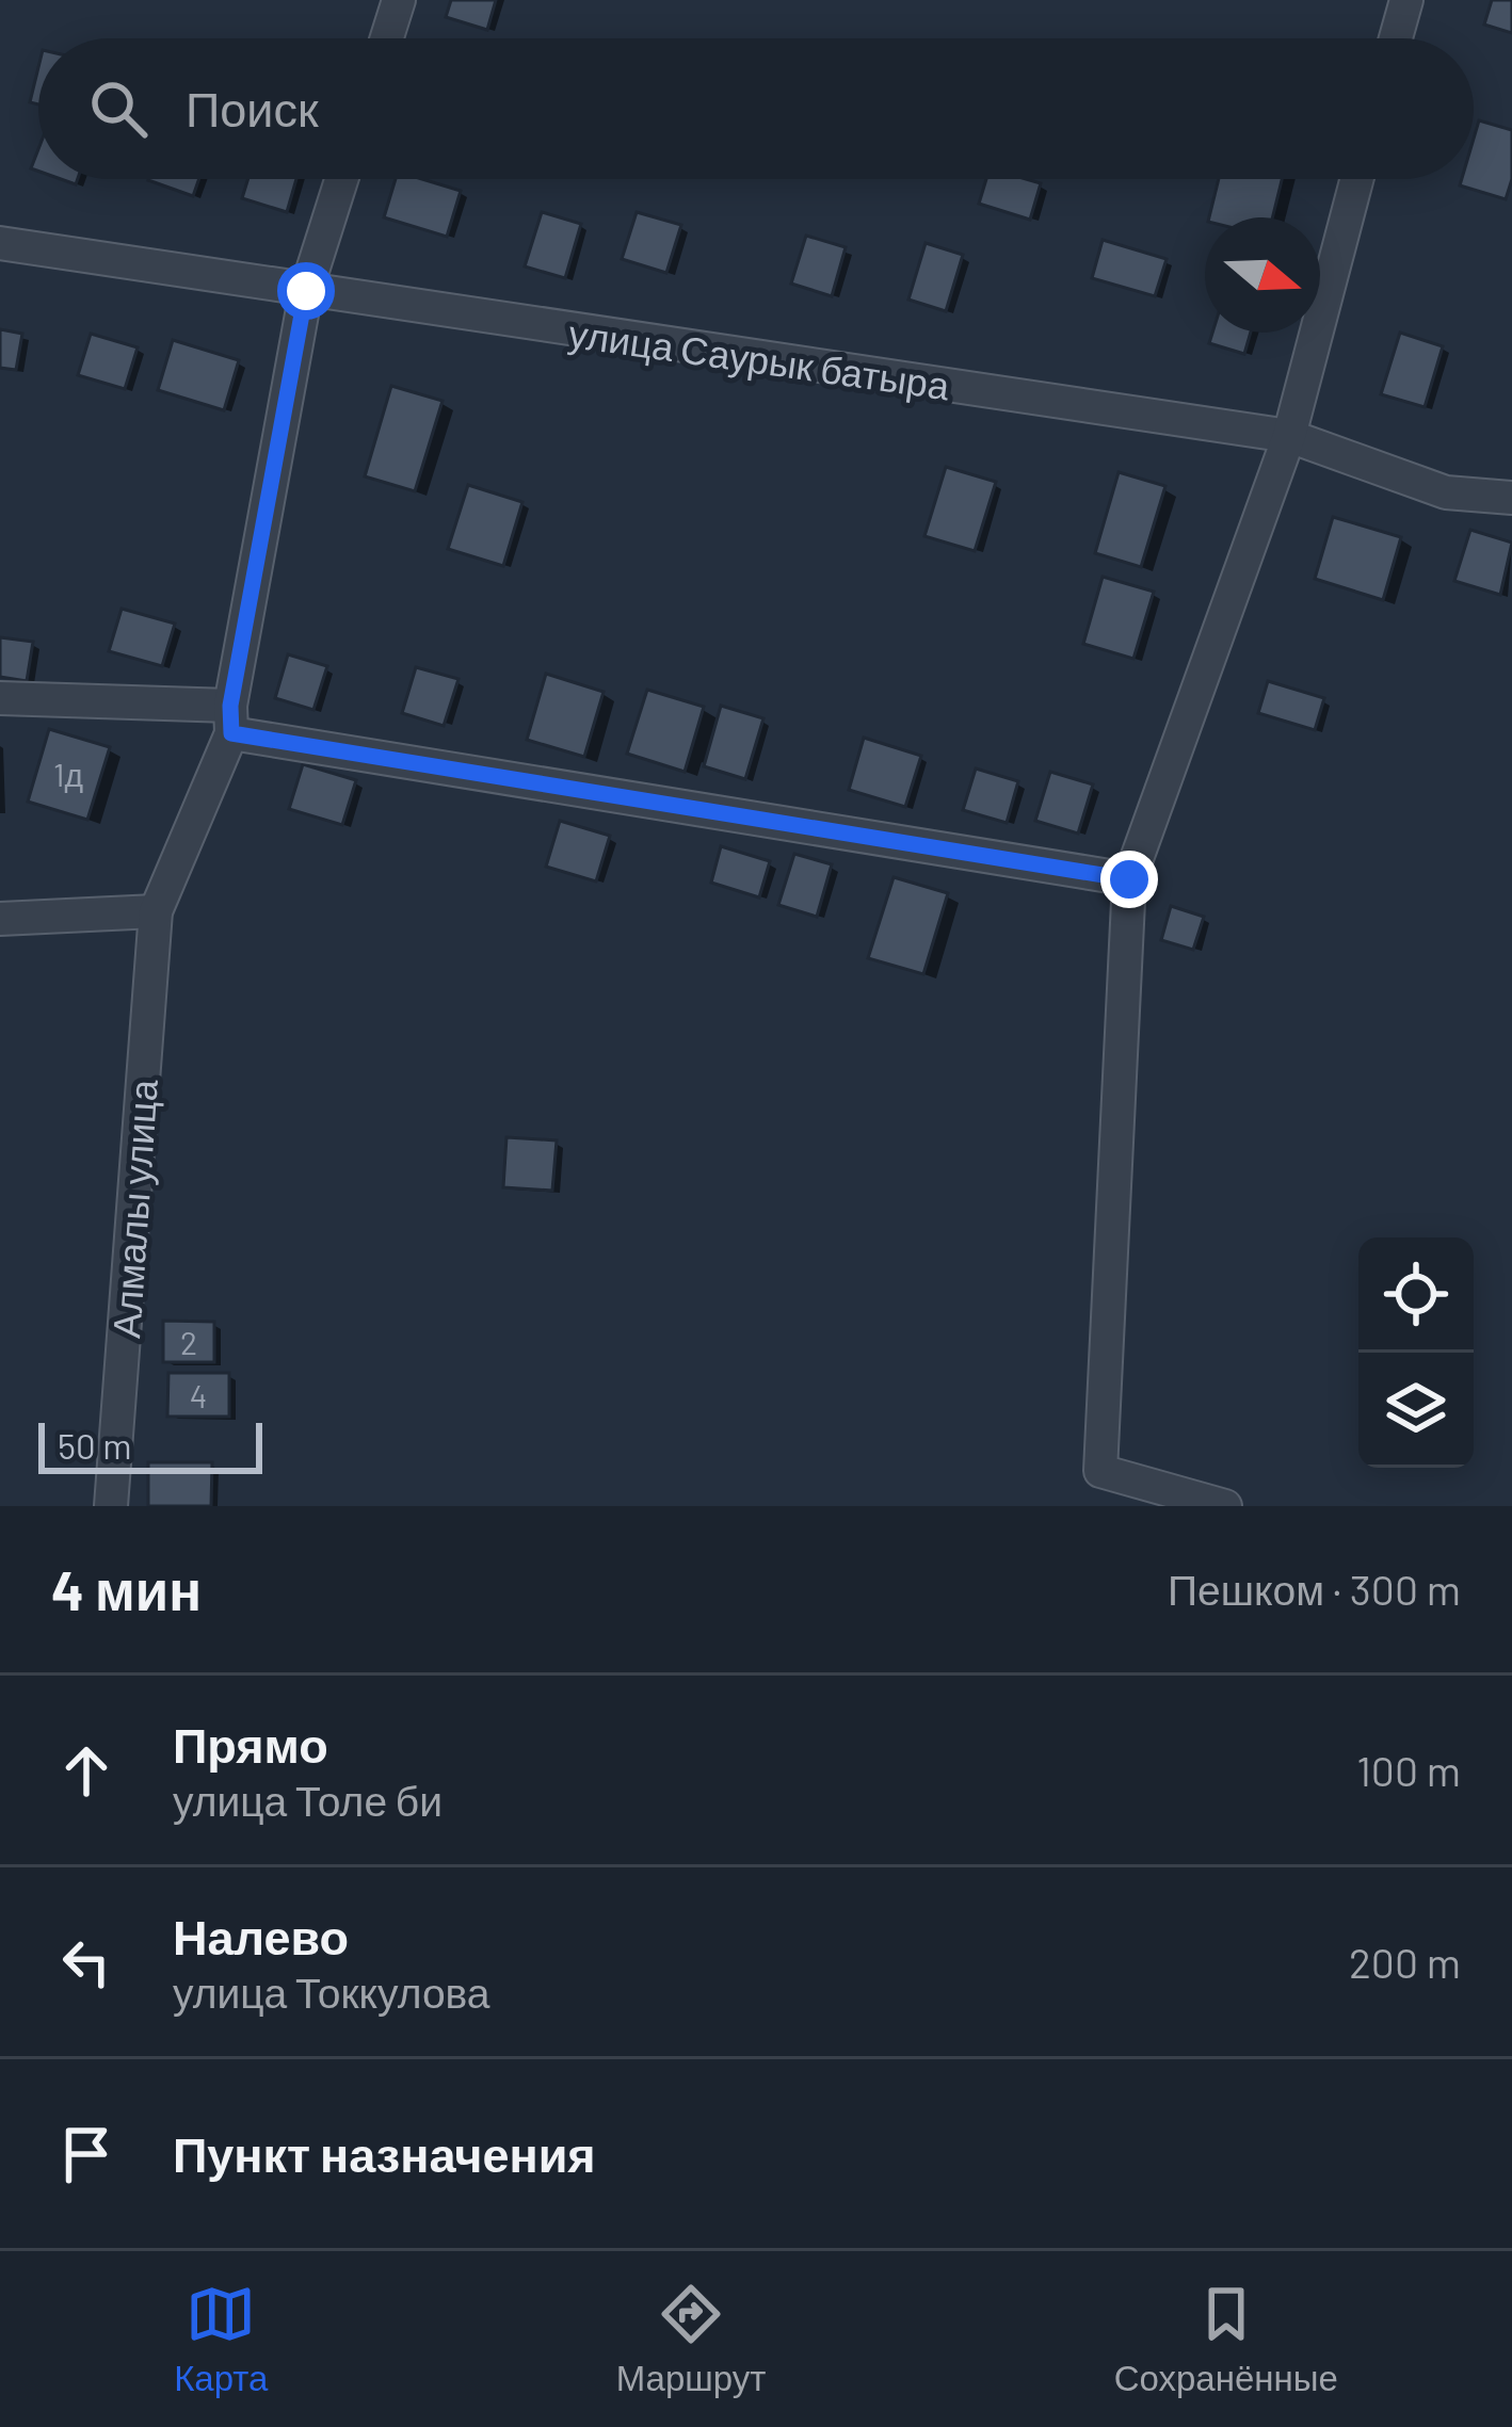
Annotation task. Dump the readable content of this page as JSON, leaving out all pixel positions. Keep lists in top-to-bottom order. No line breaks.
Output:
{"streets":{"street":["улица Саурык батыра","Алмалы улица"]},"crossings":[["улица Саурык батыра","Алмалы улица"]],"house_numbers":["1д","2","4"],"scale_bar":"50 m","north":"right","page":{"search":"Поиск","scale":"50 m","heading":["4 мин","Пешком · 300 m"],"list":[["Прямо","улица Толе би","100 m"],["Налево","улица Токкулова","200 m"],"Пункт назначения"],"nav":["Карта","Маршрут","Сохранённые"]}}
